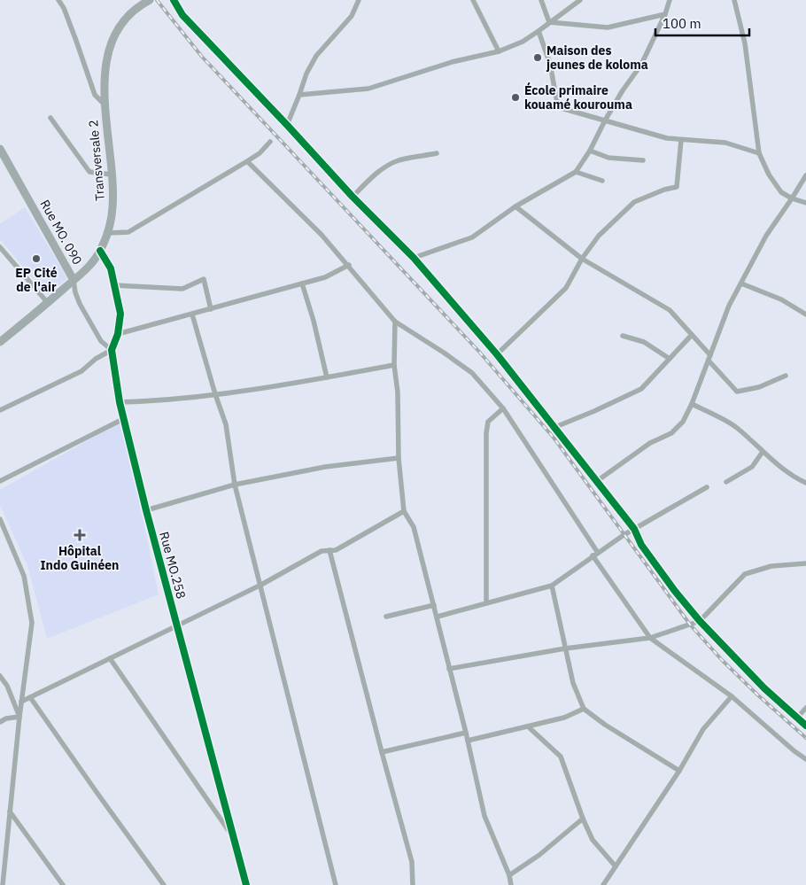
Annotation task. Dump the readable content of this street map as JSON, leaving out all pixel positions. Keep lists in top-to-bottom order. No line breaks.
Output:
{"streets":{"street":["Transversale 2","Rue MO. 090","Rue MO.258"]},"crossings":[["Transversale 2","Rue MO. 090"],["Transversale 2","Rue MO.258"],["Rue MO. 090","Rue MO.258"]],"places":{"other":["Maison des jeunes de koloma","École primaire kouamé kourouma","EP Cité de l'air"],"health":["Hôpital Indo Guinéen"]},"scale_bar":"100 m"}
